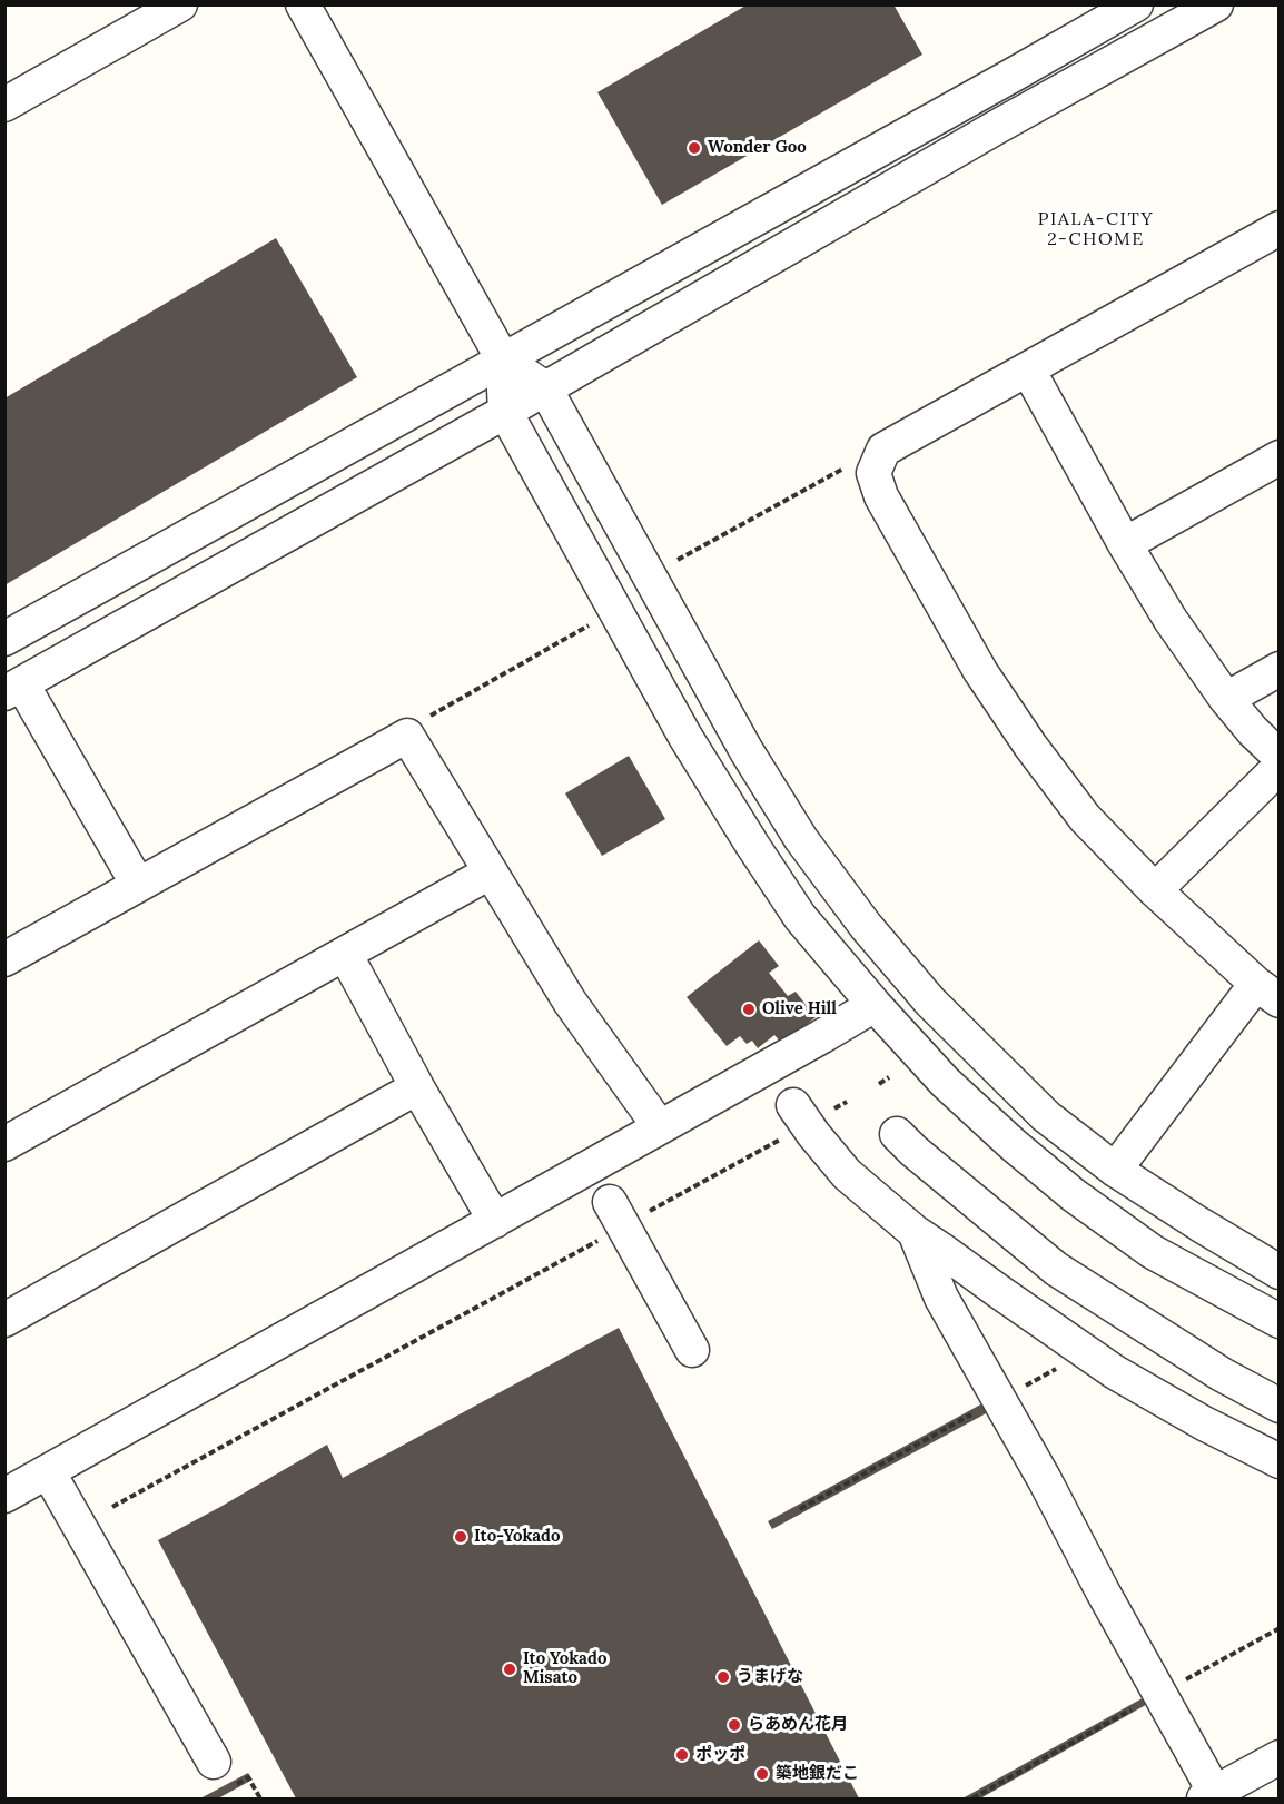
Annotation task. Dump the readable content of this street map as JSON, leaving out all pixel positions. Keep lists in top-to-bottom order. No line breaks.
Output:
{"districts":["PIALA-CITY 2-CHOME"],"places":["Wonder Goo","Olive Hill","Ito-Yokado","Ito Yokado Misato","うまげな","らあめん花月","ポッポ","築地銀だこ"]}
